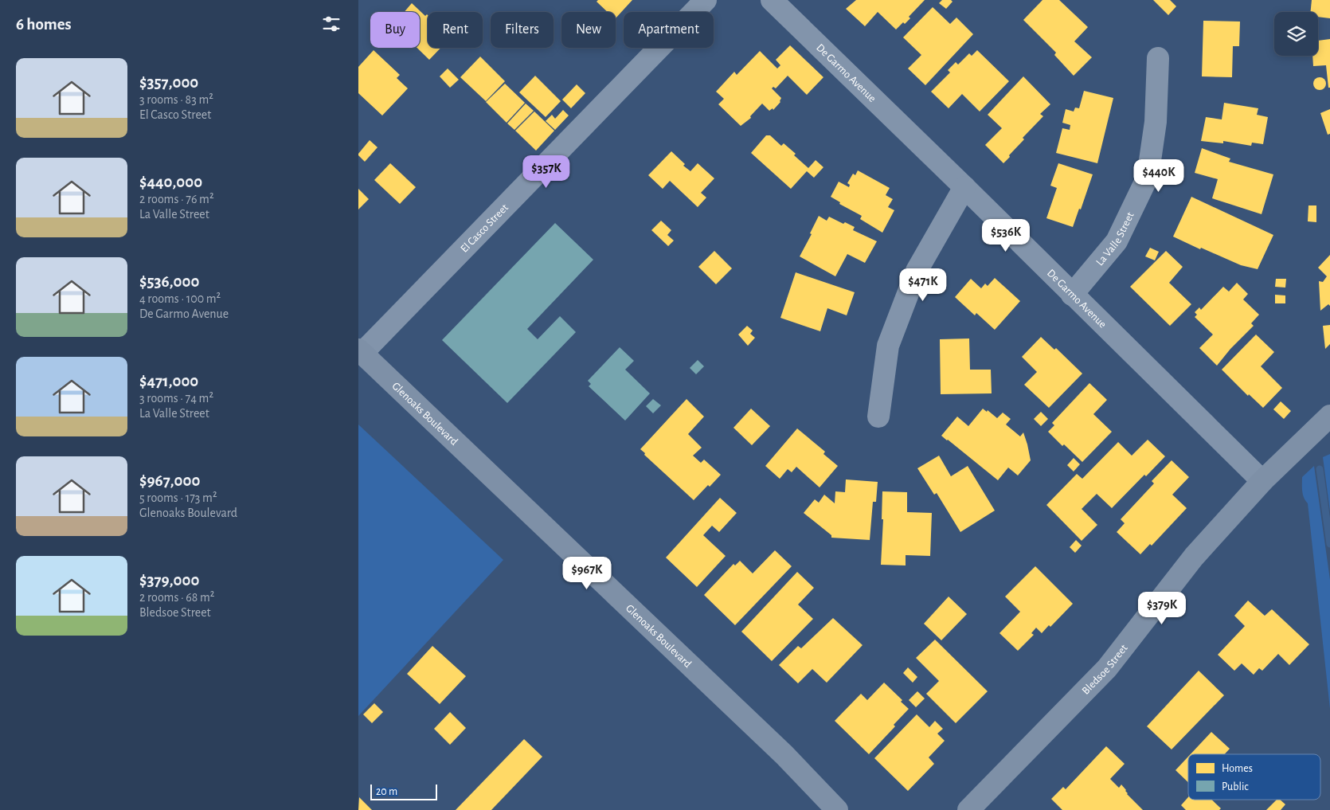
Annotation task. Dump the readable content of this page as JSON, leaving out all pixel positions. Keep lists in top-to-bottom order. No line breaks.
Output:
{"streets":{"main road":["Glenoaks Boulevard","Bledsoe Street"],"street":["De Garmo Avenue","El Casco Street","La Valle Street"]},"crossings":[["De Garmo Avenue","La Valle Street"],["De Garmo Avenue","Bledsoe Street"],["El Casco Street","Glenoaks Boulevard"]],"legend":["Homes","Public"],"scale_bar":"20 m","page":{"heading":"6 homes","chip":["Buy","Rent","Filters","New","Apartment"],"list":[{"name":"$357,000","note":"3 rooms · 83 m² · El Casco Street"},{"name":"$440,000","note":"2 rooms · 76 m² · La Valle Street"},{"name":"$536,000","note":"4 rooms · 100 m² · De Garmo Avenue"},{"name":"$471,000","note":"3 rooms · 74 m² · La Valle Street"},{"name":"$967,000","note":"5 rooms · 173 m² · Glenoaks Boulevard"},{"name":"$379,000","note":"2 rooms · 68 m² · Bledsoe Street"}],"price":["$357K","$440K","$536K","$471K","$967K","$379K"],"scale":"20 m"}}
